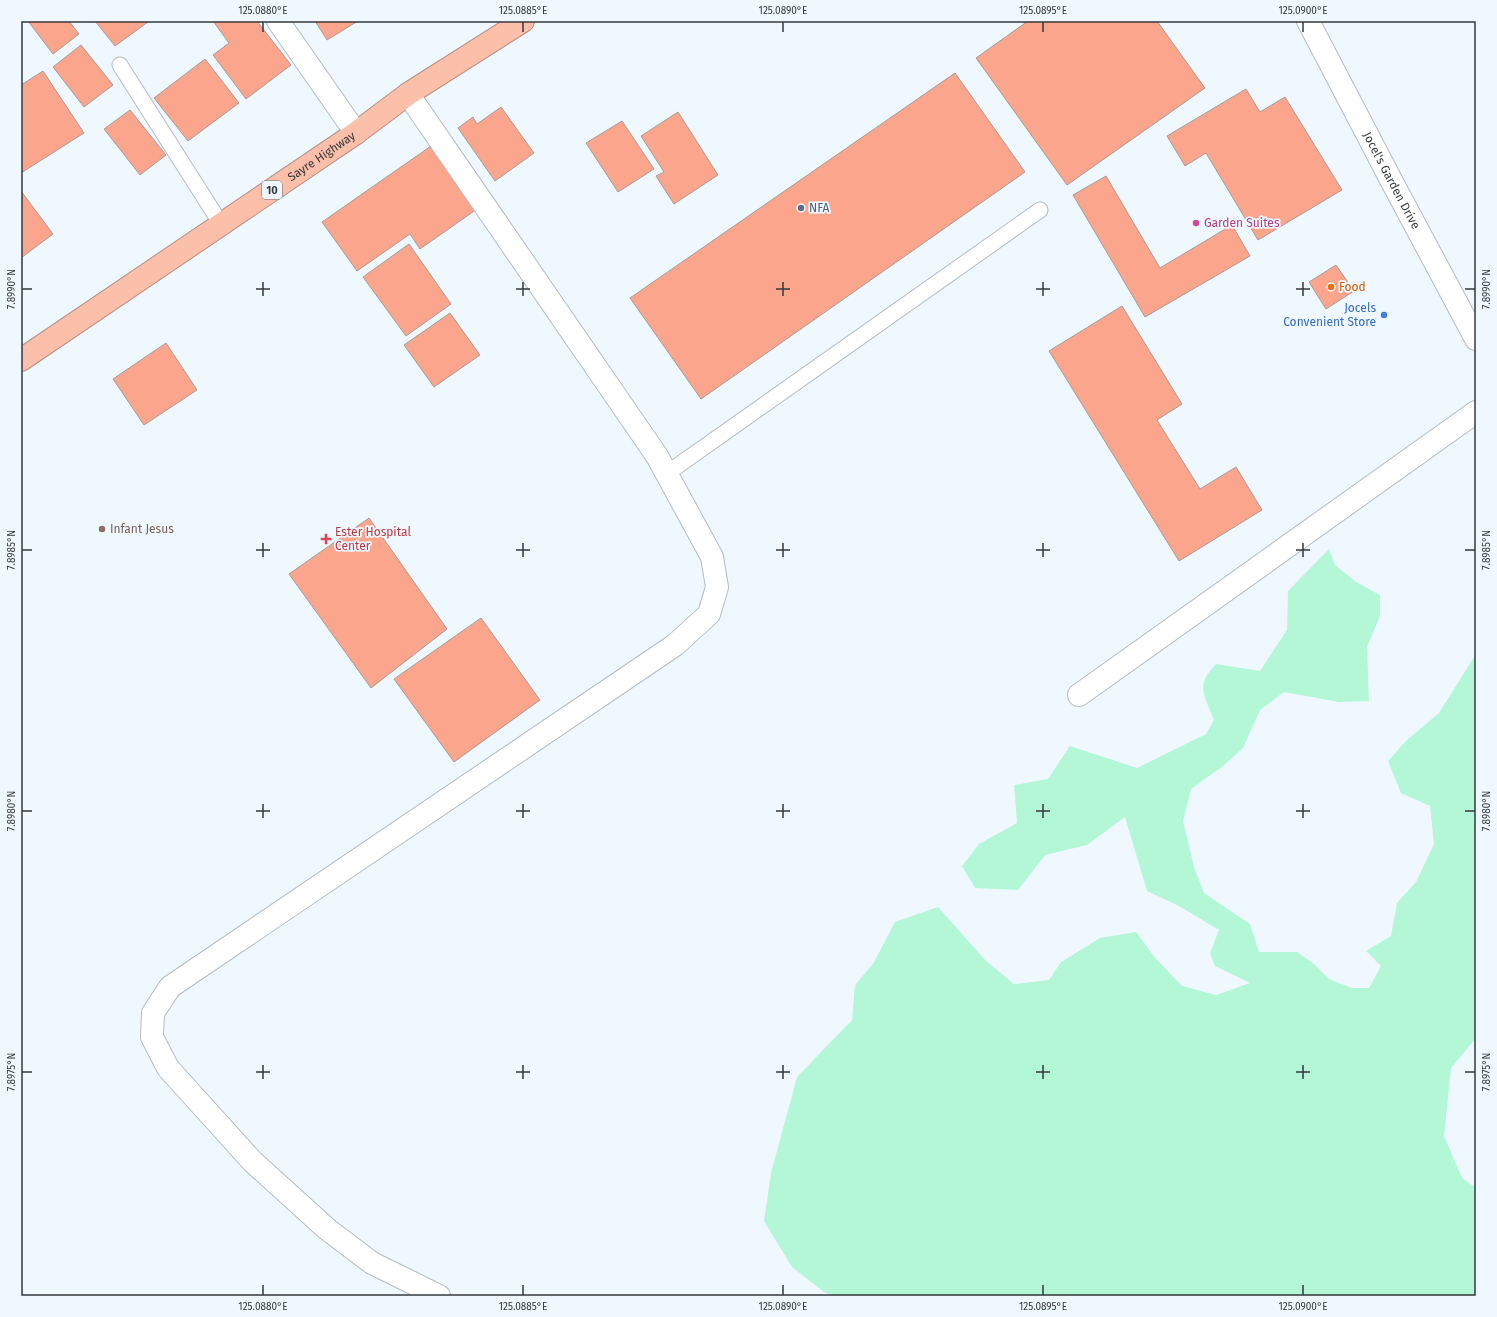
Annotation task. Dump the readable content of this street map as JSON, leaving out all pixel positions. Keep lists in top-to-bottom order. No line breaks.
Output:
{"streets":{"highway":["Sayre Highway","10"],"street":["Jocel's Garden Drive"]},"places":{"other":["NFA","Garden Suites","Food","Jocels Convenient Store","Infant Jesus"],"health":["Ester Hospital Center"]},"coordinates":["125.0880°E","125.0885°E","125.0890°E","125.0895°E","125.0900°E","7.8990°N","7.8985°N","7.8980°N","7.8975°N"]}
